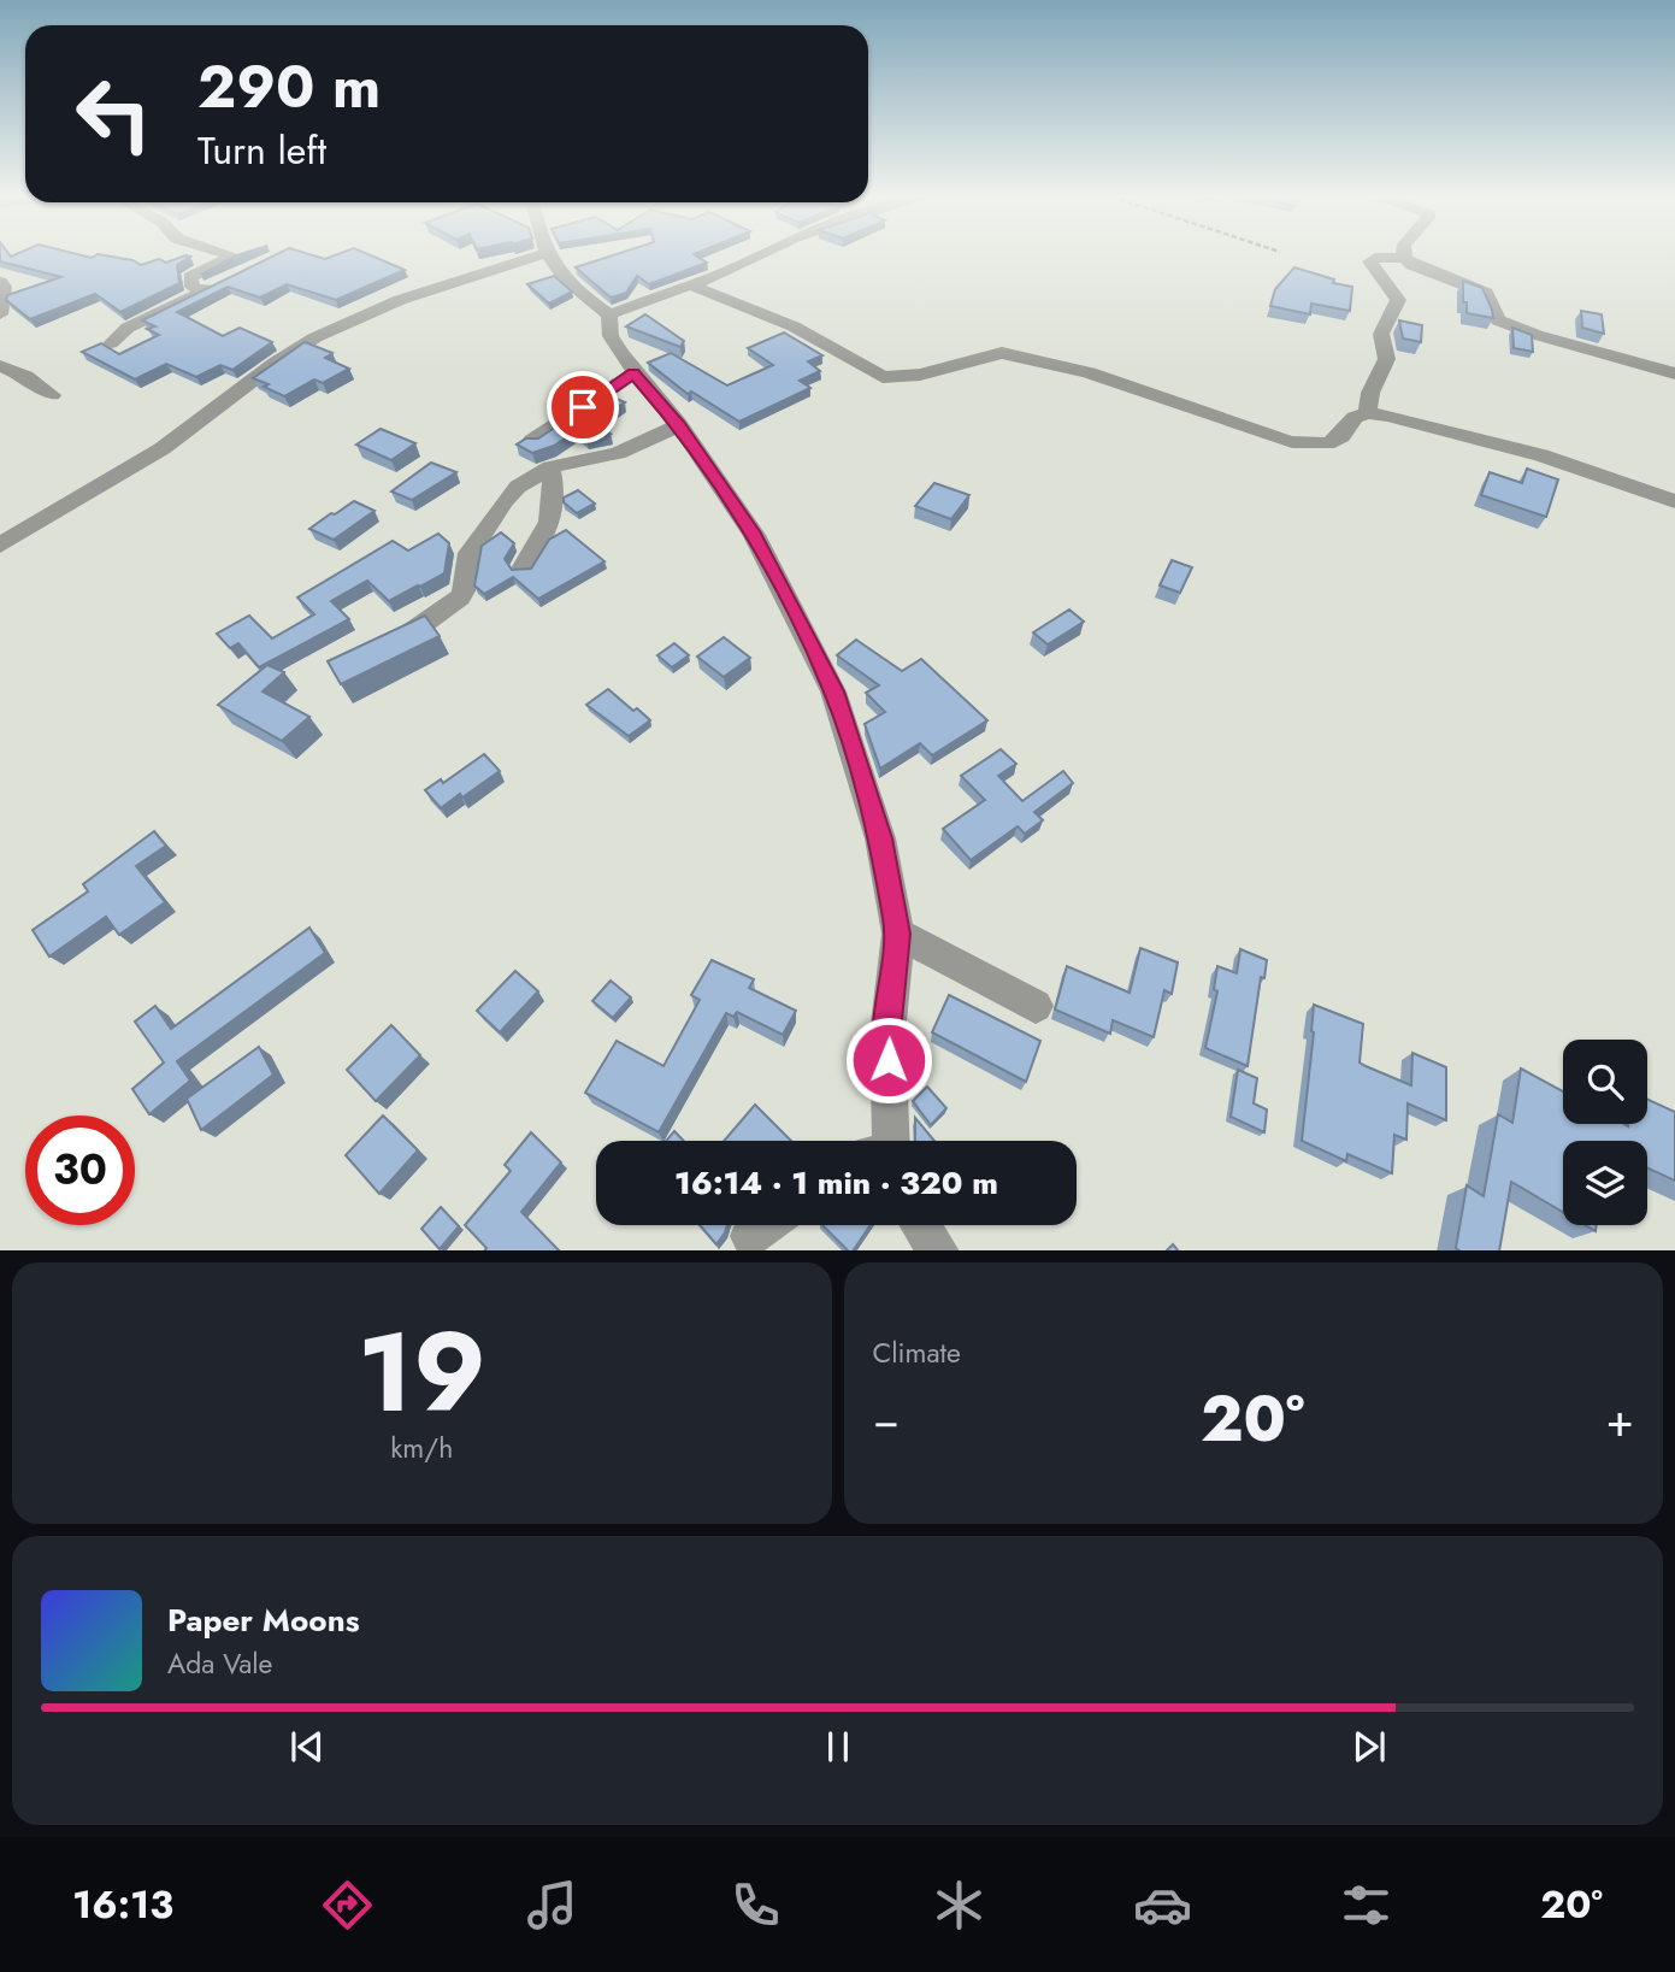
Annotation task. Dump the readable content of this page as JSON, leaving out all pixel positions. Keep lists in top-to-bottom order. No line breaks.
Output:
{"page":{"turn":["290 m","Turn left"],"limit":"30","trip":"16:14 · 1 min · 320 m","tile":[["19","km/h"],"Climate"],"heat":["−","20°","+"],"song":["Paper Moons","Ada Vale"],"tabs":["16:13","20°"]}}
